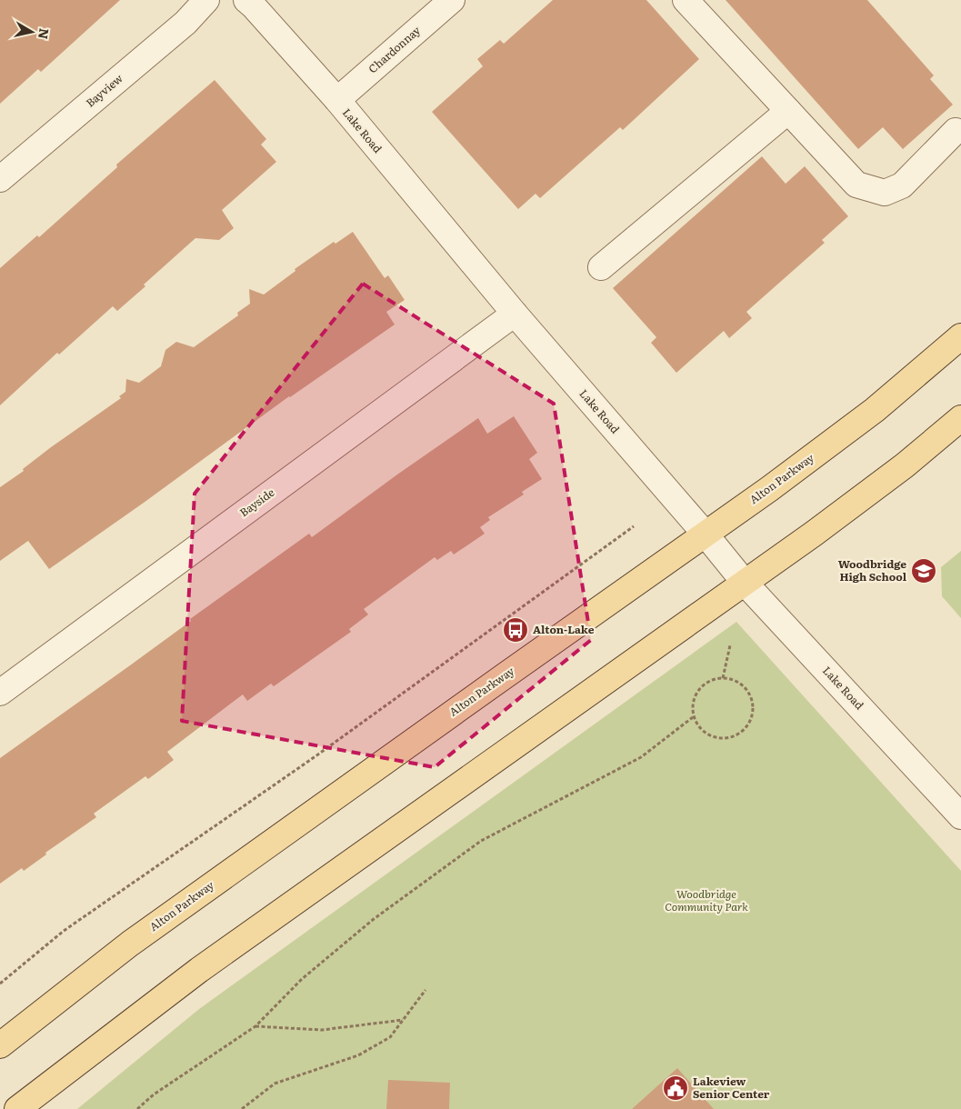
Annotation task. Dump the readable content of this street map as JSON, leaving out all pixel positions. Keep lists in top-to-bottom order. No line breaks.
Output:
{"streets":{"main road":["Alton Parkway"],"street":["Chardonnay","Bayview","Lake Road","Bayside"]},"crossings":[["Chardonnay","Lake Road"],["Lake Road","Alton Parkway"],["Lake Road","Bayside"]],"parks":["Woodbridge Community Park"],"places":{"school or university":["Woodbridge High School"],"bus stop":["Alton-Lake"],"public building":["Lakeview Senior Center"]},"north":"right"}
